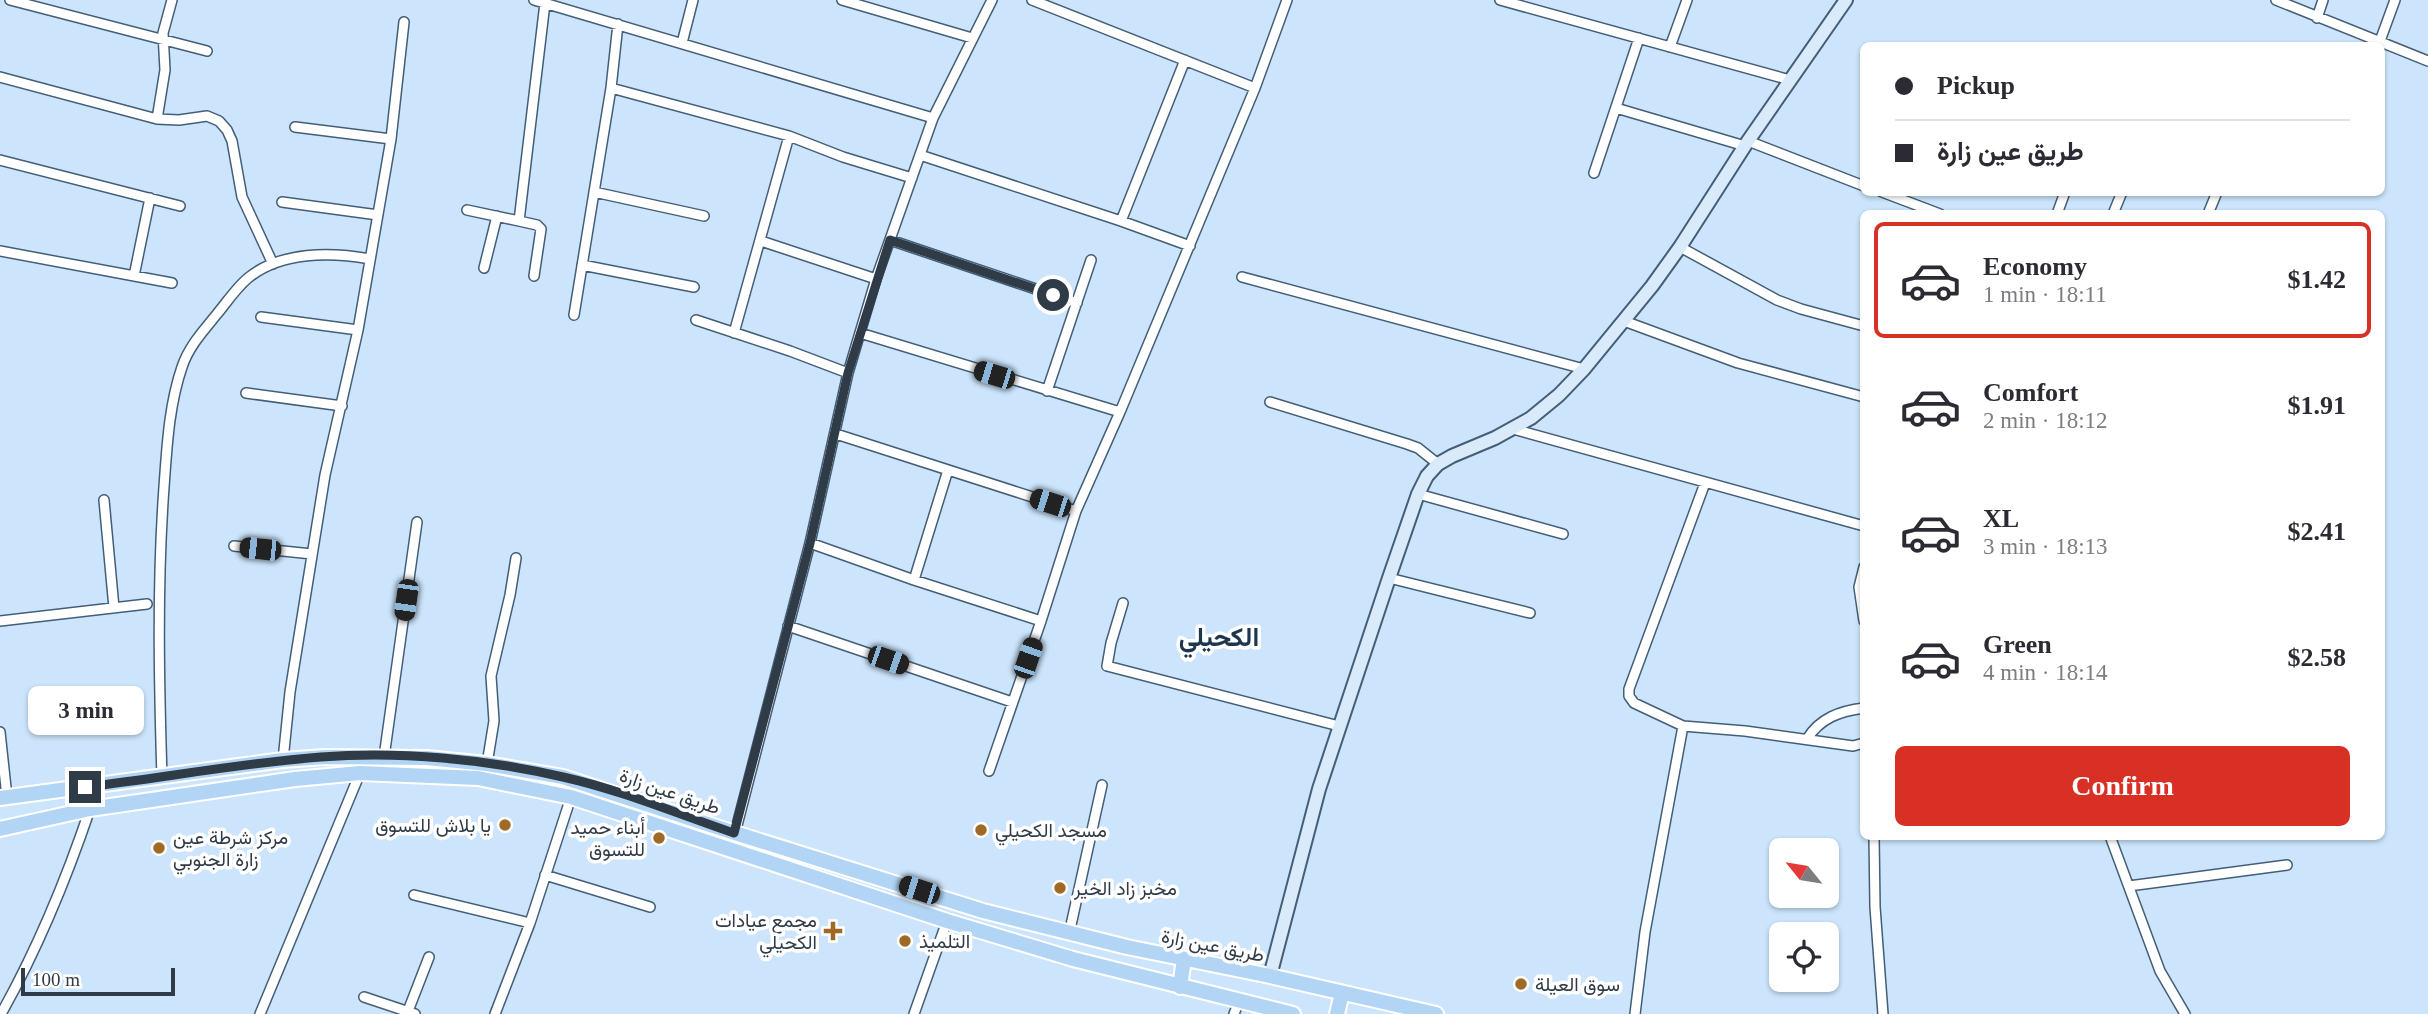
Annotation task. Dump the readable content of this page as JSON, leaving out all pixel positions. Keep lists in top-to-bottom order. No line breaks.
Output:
{"streets":{"main road":["طريق عين زارة"]},"districts":["الكحيلي"],"places":{"other":["يا بلاش للتسوق","مسجد الكحيلي","أبناء حميد للتسوق","مركز شرطة عين زارة الجنوبي","مخبز زاد الخير","التلميذ","سوق العيلة"],"health":["مجمع عيادات الكحيلي"]},"scale_bar":"100 m","north":"top left","page":{"banner":["Pickup","طريق عين زارة"],"list":[{"name":"Economy","note":"1 min · 18:11","value":"$1.42"},{"name":"Comfort","note":"2 min · 18:12","value":"$1.91"},{"name":"XL","note":"3 min · 18:13","value":"$2.41"},{"name":"Green","note":"4 min · 18:14","value":"$2.58"}],"bubble":"3 min","buttons":"Confirm","scale":"100 m"}}
